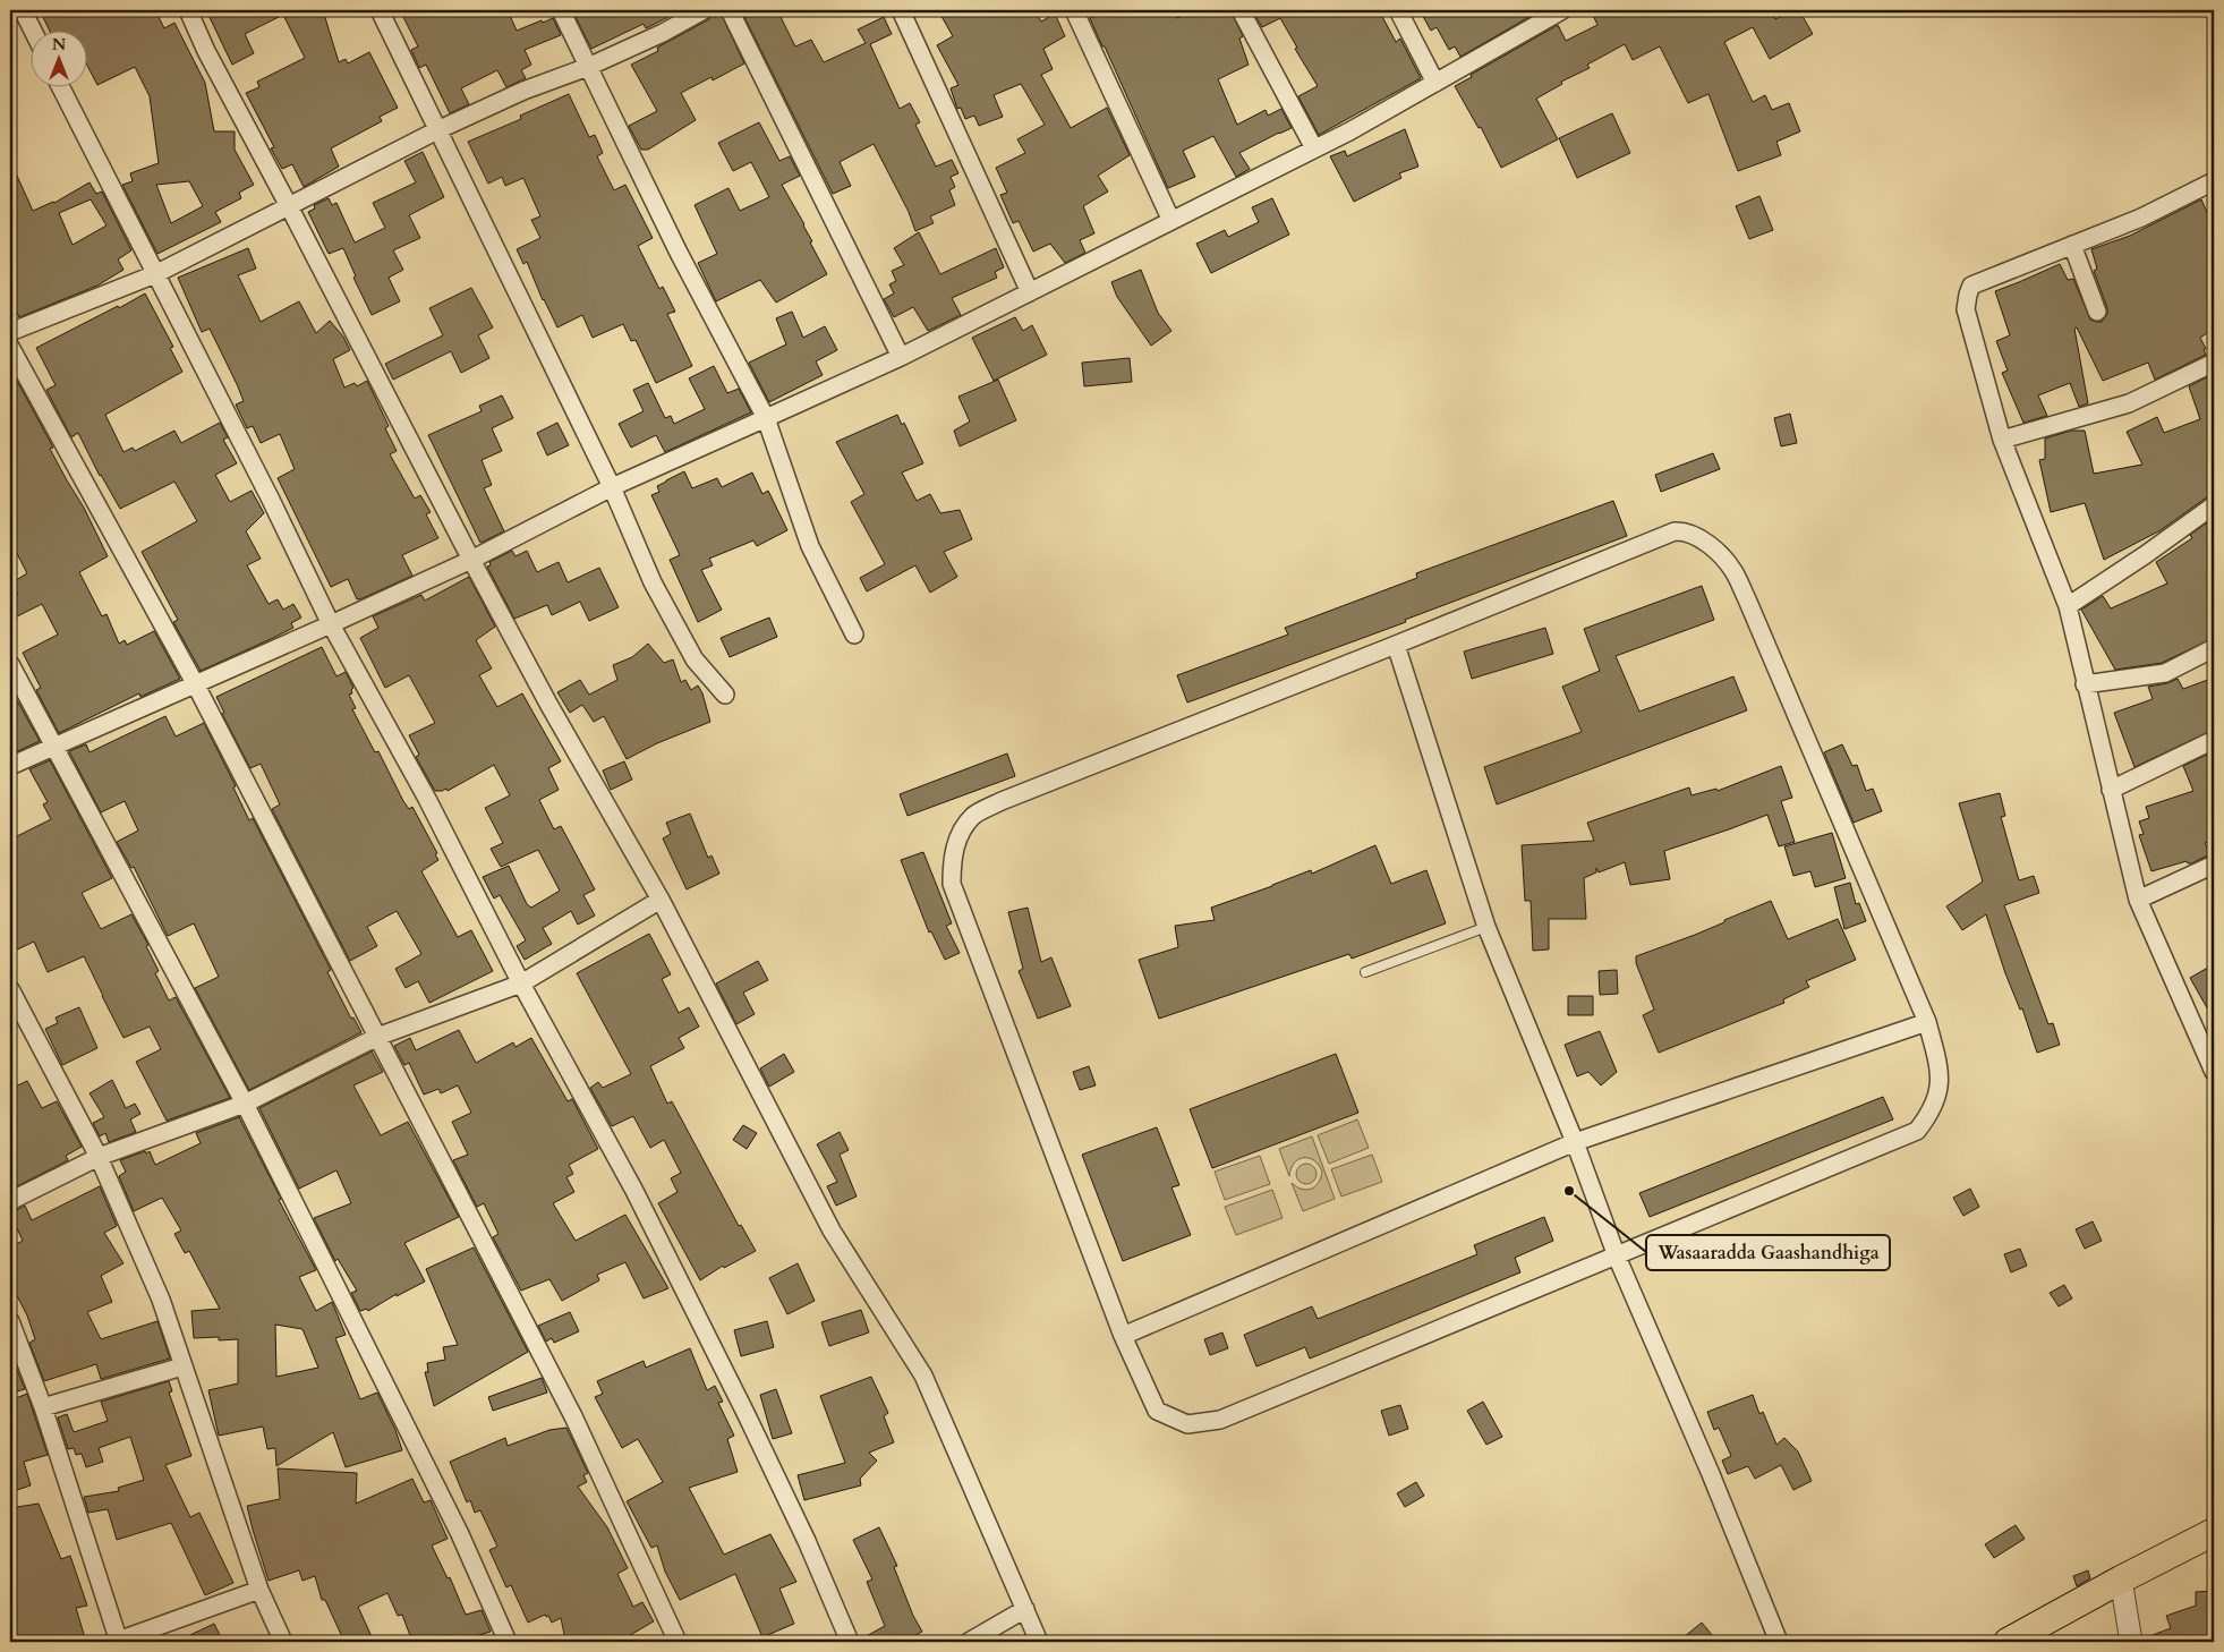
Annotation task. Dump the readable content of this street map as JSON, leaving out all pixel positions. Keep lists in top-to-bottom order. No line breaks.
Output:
{"places":["Wasaaradda Gaashandhiga"],"north":"top"}
